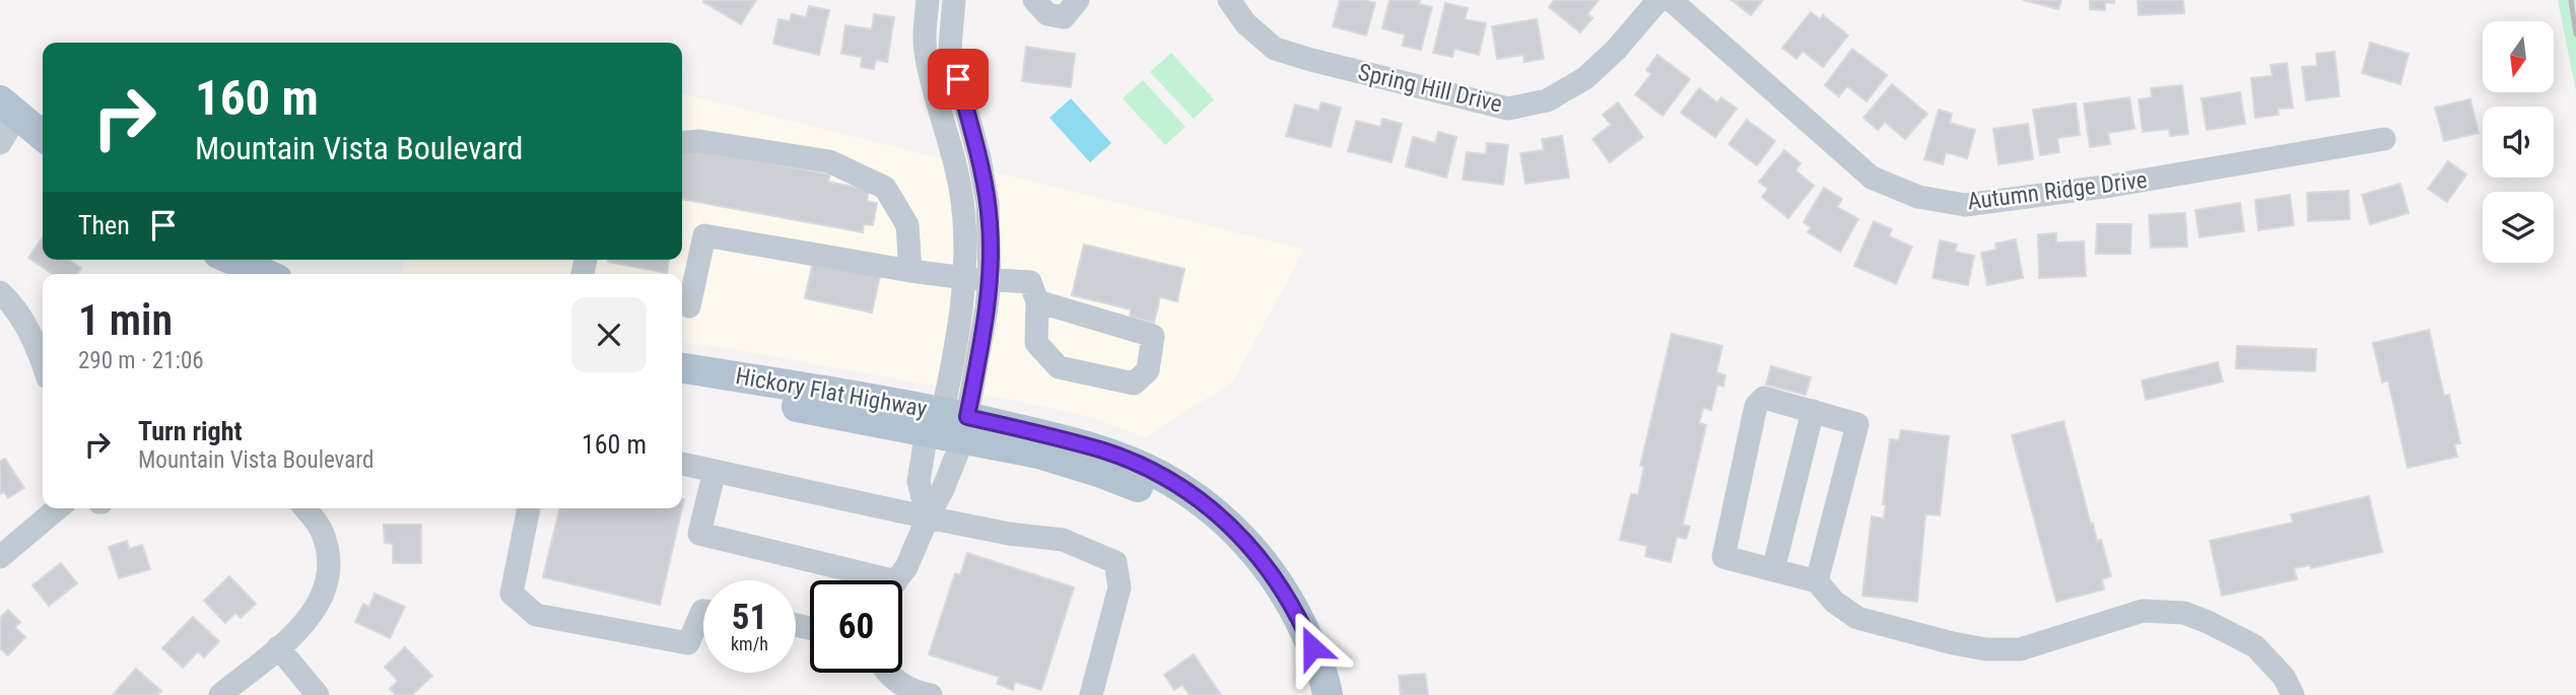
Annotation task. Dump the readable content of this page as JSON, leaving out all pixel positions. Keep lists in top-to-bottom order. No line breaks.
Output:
{"streets":{"main road":["Hickory Flat Highway"],"street":["Spring Hill Drive","Autumn Ridge Drive"]},"north":"bottom","page":{"turn":["160 m","Mountain Vista Boulevard"],"then":"Then","heading":["1 min","290 m · 21:06"],"list":[{"name":"Turn right","note":"Mountain Vista Boulevard","value":"160 m"}],"speed":"51 km/h","limit":"60"}}
